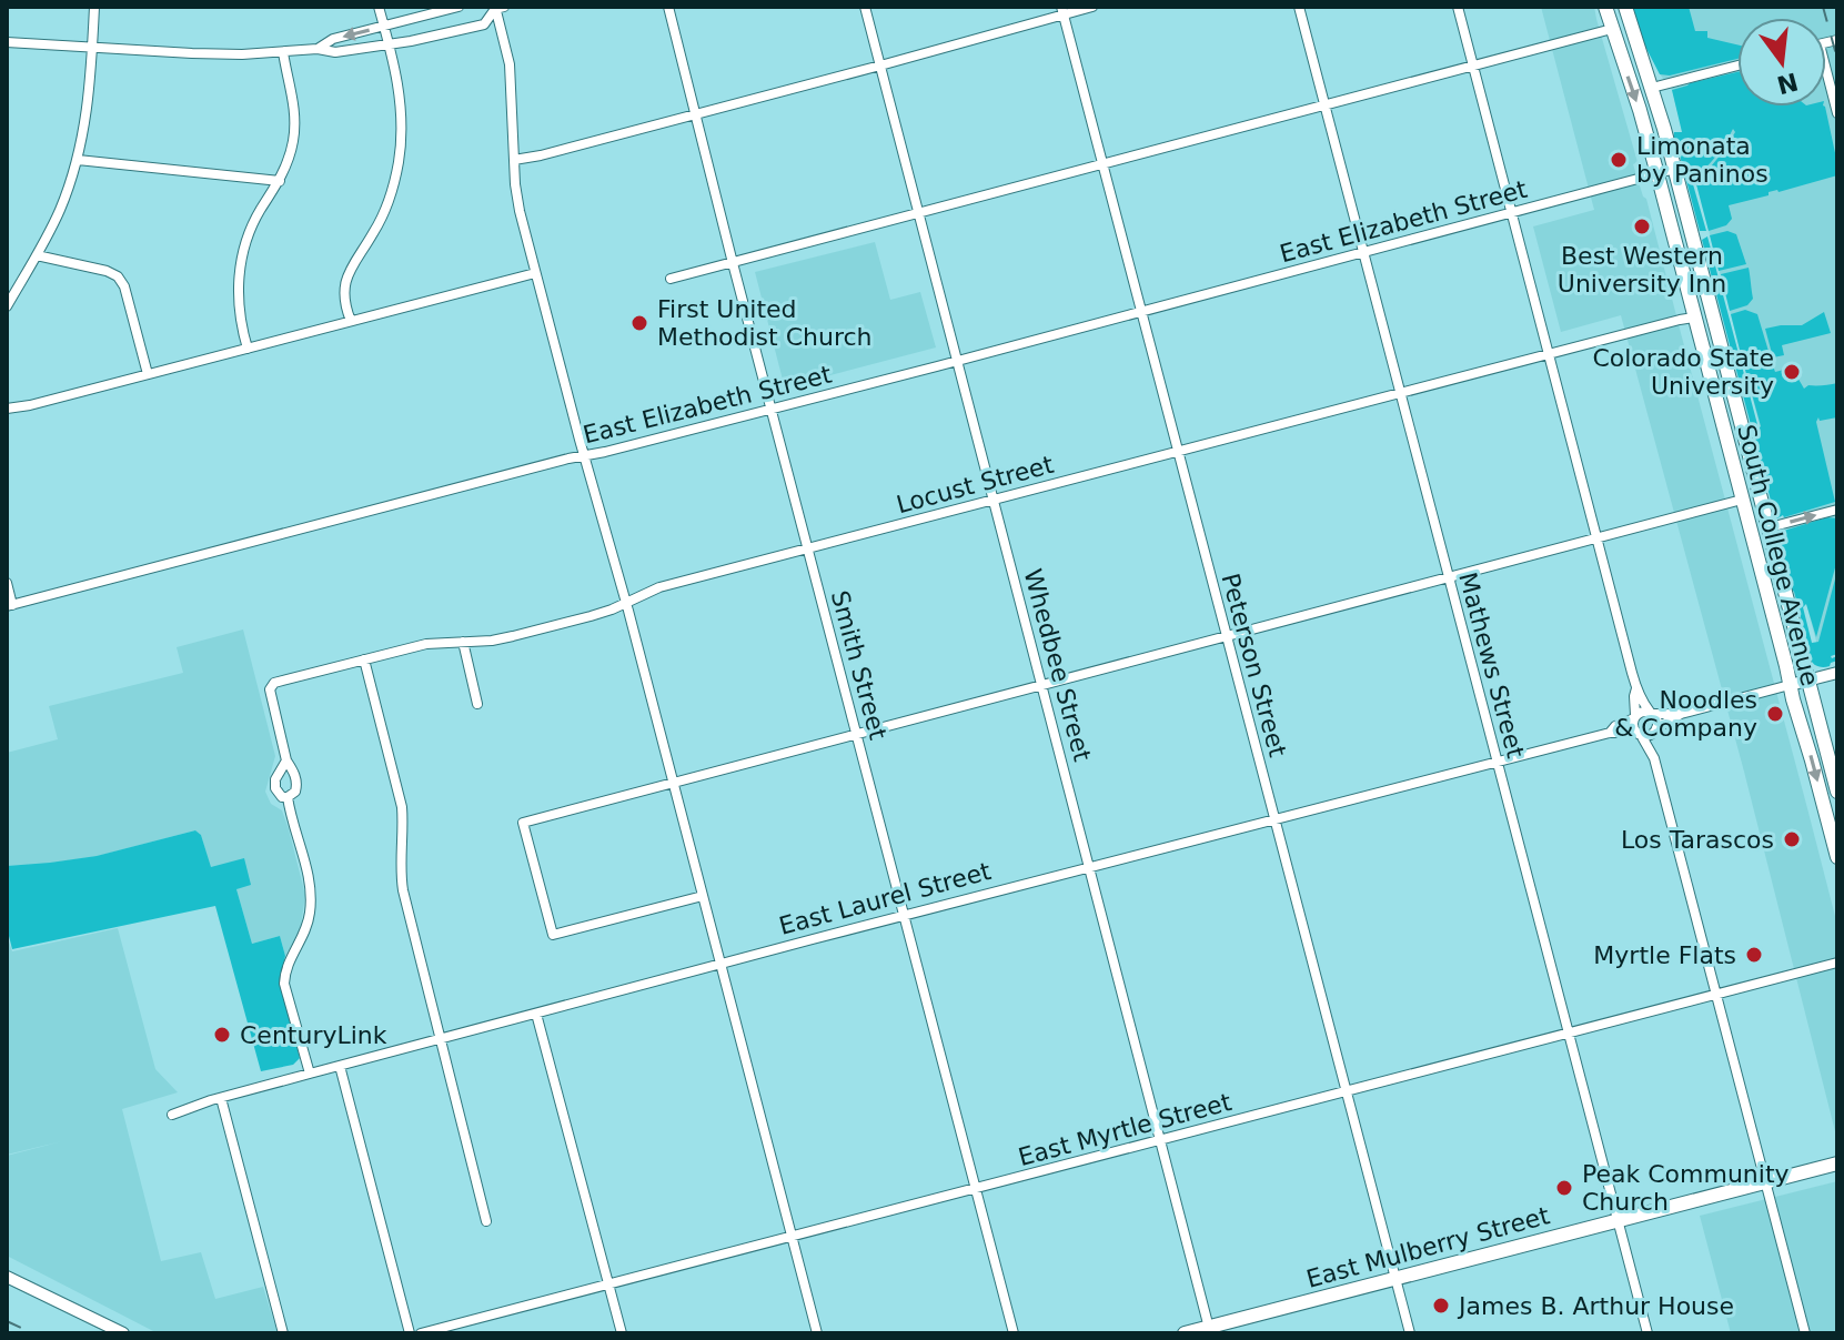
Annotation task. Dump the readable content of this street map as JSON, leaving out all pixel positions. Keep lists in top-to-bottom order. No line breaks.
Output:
{"streets":{"highway":["South College Avenue","East Mulberry Street"],"street":["East Elizabeth Street","Locust Street","Smith Street","Whedbee Street","Peterson Street","Mathews Street","East Laurel Street","East Myrtle Street"]},"crossings":[["East Elizabeth Street","South College Avenue"],["East Elizabeth Street","Smith Street"],["East Elizabeth Street","Whedbee Street"],["East Elizabeth Street","Peterson Street"],["East Elizabeth Street","Mathews Street"],["Locust Street","South College Avenue"],["Locust Street","Smith Street"],["Locust Street","Whedbee Street"],["Locust Street","Peterson Street"],["Locust Street","Mathews Street"],["Smith Street","East Laurel Street"],["Smith Street","East Myrtle Street"],["Whedbee Street","East Laurel Street"],["Whedbee Street","East Myrtle Street"],["Whedbee Street","East Mulberry Street"],["Peterson Street","East Laurel Street"],["Peterson Street","East Myrtle Street"],["Peterson Street","East Mulberry Street"],["Mathews Street","East Laurel Street"],["Mathews Street","East Myrtle Street"],["Mathews Street","East Mulberry Street"]],"places":["Limonata by Paninos","Best Western University Inn","First United Methodist Church","Colorado State University","Noodles & Company","Los Tarascos","Myrtle Flats","CenturyLink","Peak Community Church","James B. Arthur House"],"north":"bottom"}
